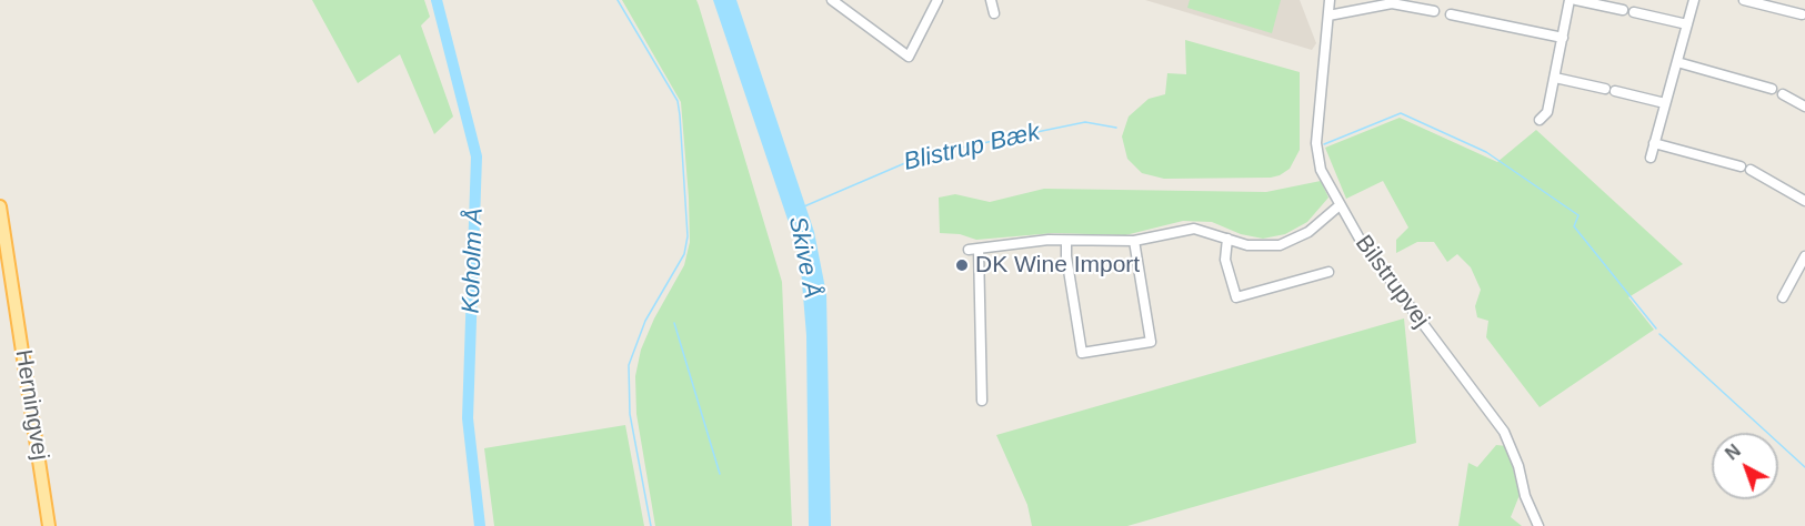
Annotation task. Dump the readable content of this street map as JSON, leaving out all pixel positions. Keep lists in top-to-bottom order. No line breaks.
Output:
{"streets":{"main road":["Herningvej"],"street":["Bilstrupvej"]},"water":["Blistrup Bæk","Skive Å","Koholm Å"],"places":["DK Wine Import"],"north":"top left"}
